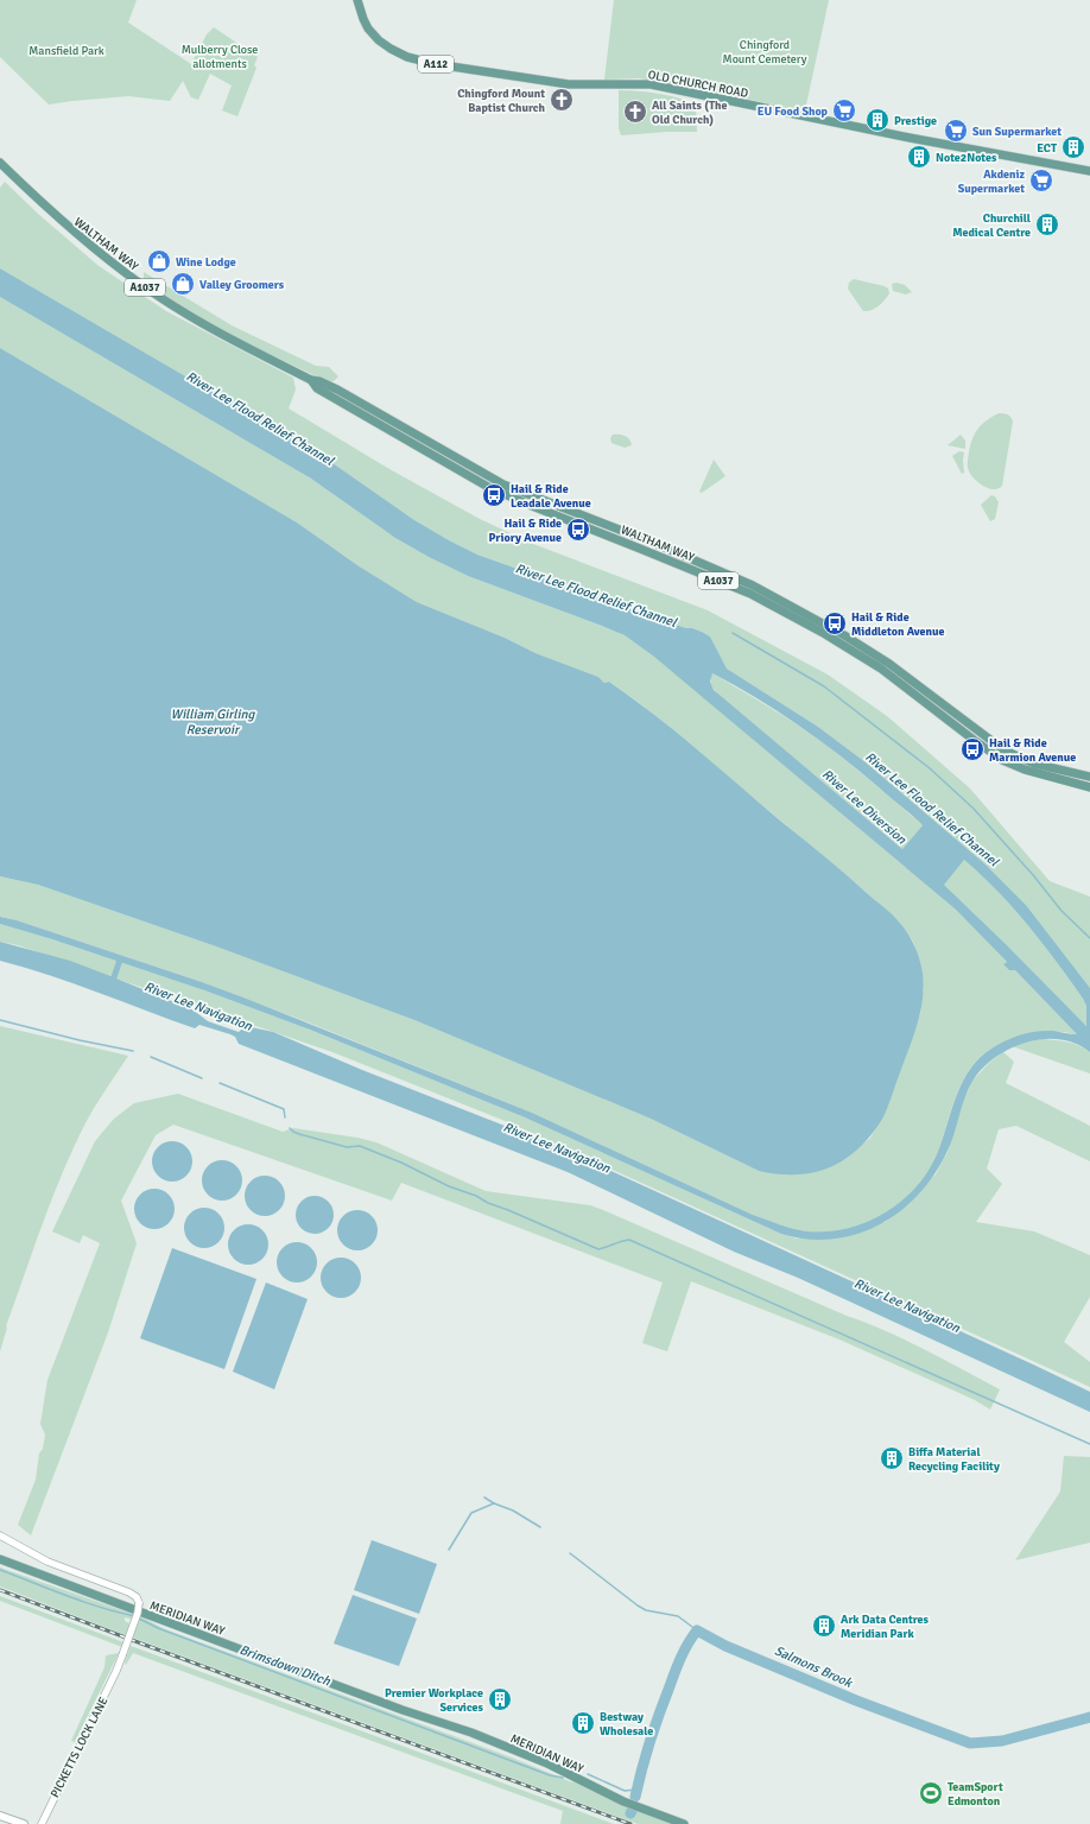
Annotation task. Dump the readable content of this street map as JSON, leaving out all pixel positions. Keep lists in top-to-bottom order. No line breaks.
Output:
{"streets":{"main road":["A112","OLD CHURCH ROAD","WALTHAM WAY","A1037","MERIDIAN WAY"],"street":["PICKETTS LOCK LANE"]},"water":["River Lee Flood Relief Channel","William Girling Reservoir","River Lee Diversion","River Lee Navigation","Brimsdown Ditch","Salmons Brook"],"parks":["Chingford Mount Cemetery","Mulberry Close allotments","Mansfield Park"],"places":{"church":["Chingford Mount Baptist Church","All Saints (The Old Church)"],"supermarket":["EU Food Shop","Sun Supermarket","Akdeniz Supermarket"],"building":["Prestige","ECT","Note2Notes","Churchill Medical Centre","Biffa Material Recycling Facility","Ark Data Centres Meridian Park","Premier Workplace Services","Bestway Wholesale"],"shop":["Wine Lodge","Valley Groomers"],"bus stop":["Hail & Ride Leadale Avenue","Hail & Ride Priory Avenue","Hail & Ride Middleton Avenue","Hail & Ride Marmion Avenue"],"sports":["TeamSport Edmonton"]}}
